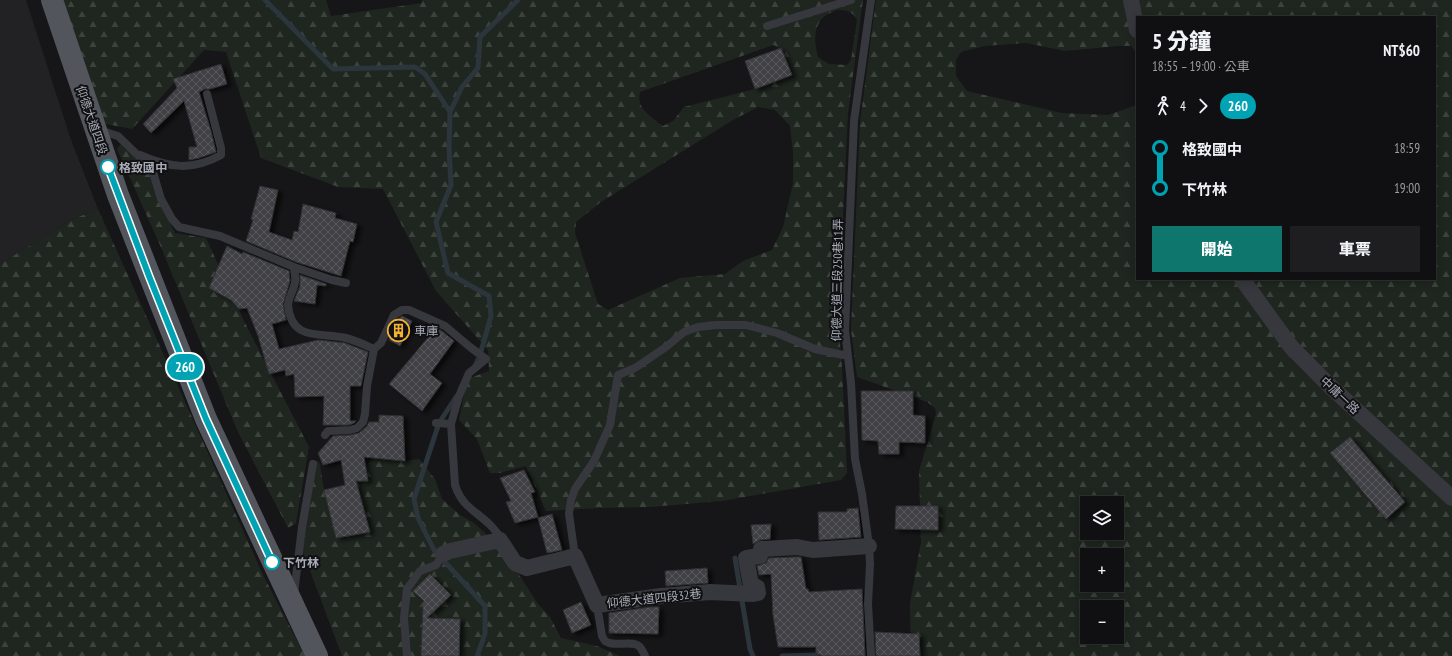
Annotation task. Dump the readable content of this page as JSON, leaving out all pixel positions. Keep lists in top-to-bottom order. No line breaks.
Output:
{"streets":{"main road":["仰德大道四段"],"street":["中庸一路","仰德大道四段32巷"],"lane":["仰德大道三段250巷11弄"]},"crossings":[["仰德大道三段250巷11弄","仰德大道四段32巷"]],"places":{"other":["格致國中","下竹林"],"building":["車庫"]},"lines":["bus line 260"],"page":{"on_map":"260","heading":["5 分鐘","18:55 – 19:00 · 公車","NT$60"],"legs":["4","260"],"list":[{"name":"格致國中","value":"18:59"},{"name":"下竹林","value":"19:00"}],"buttons":["開始","車票"],"map_buttons":["+","−"]}}
